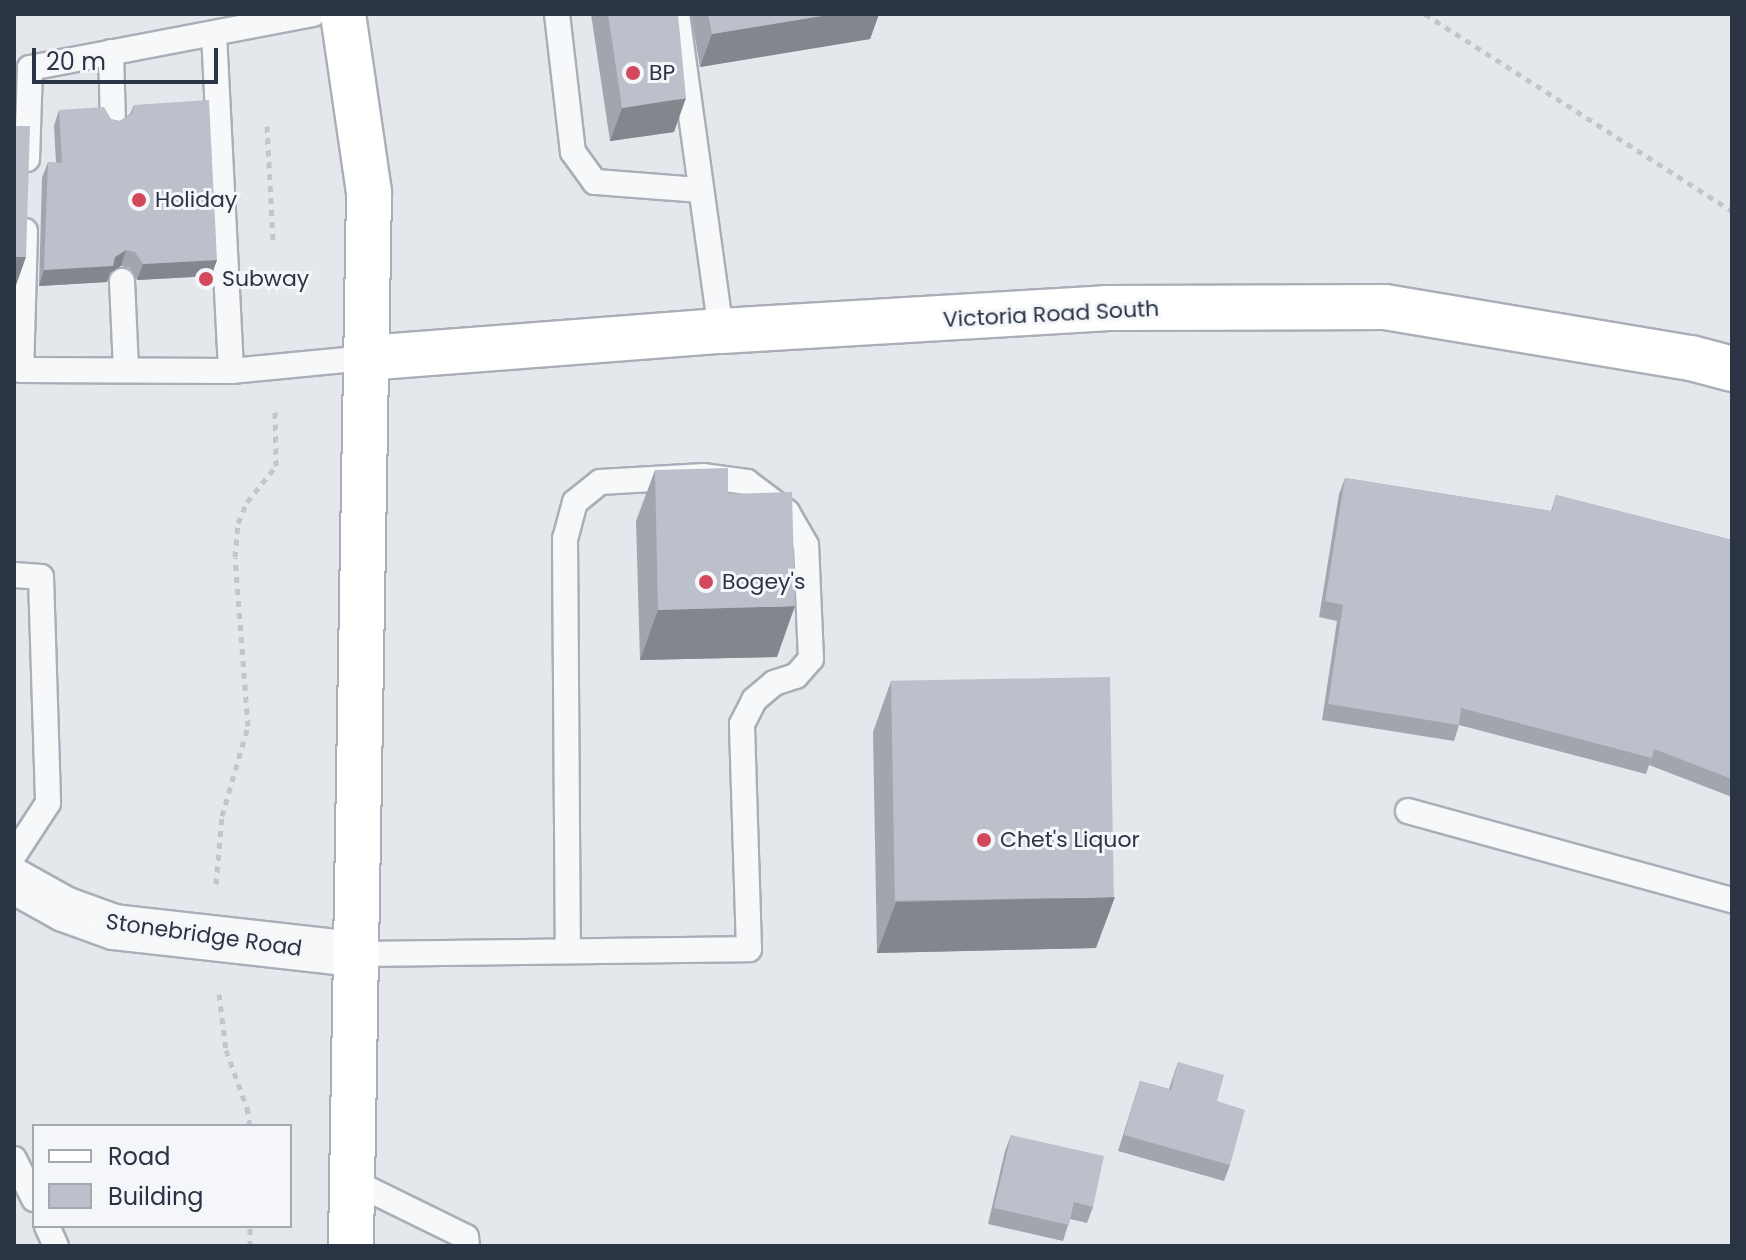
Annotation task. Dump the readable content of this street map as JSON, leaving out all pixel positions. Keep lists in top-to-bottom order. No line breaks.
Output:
{"streets":{"street":["Victoria Road South","Stonebridge Road"]},"places":["BP","Holiday","Subway","Bogey's","Chet's Liquor"],"legend":["Road","Building"],"scale_bar":"20 m"}
